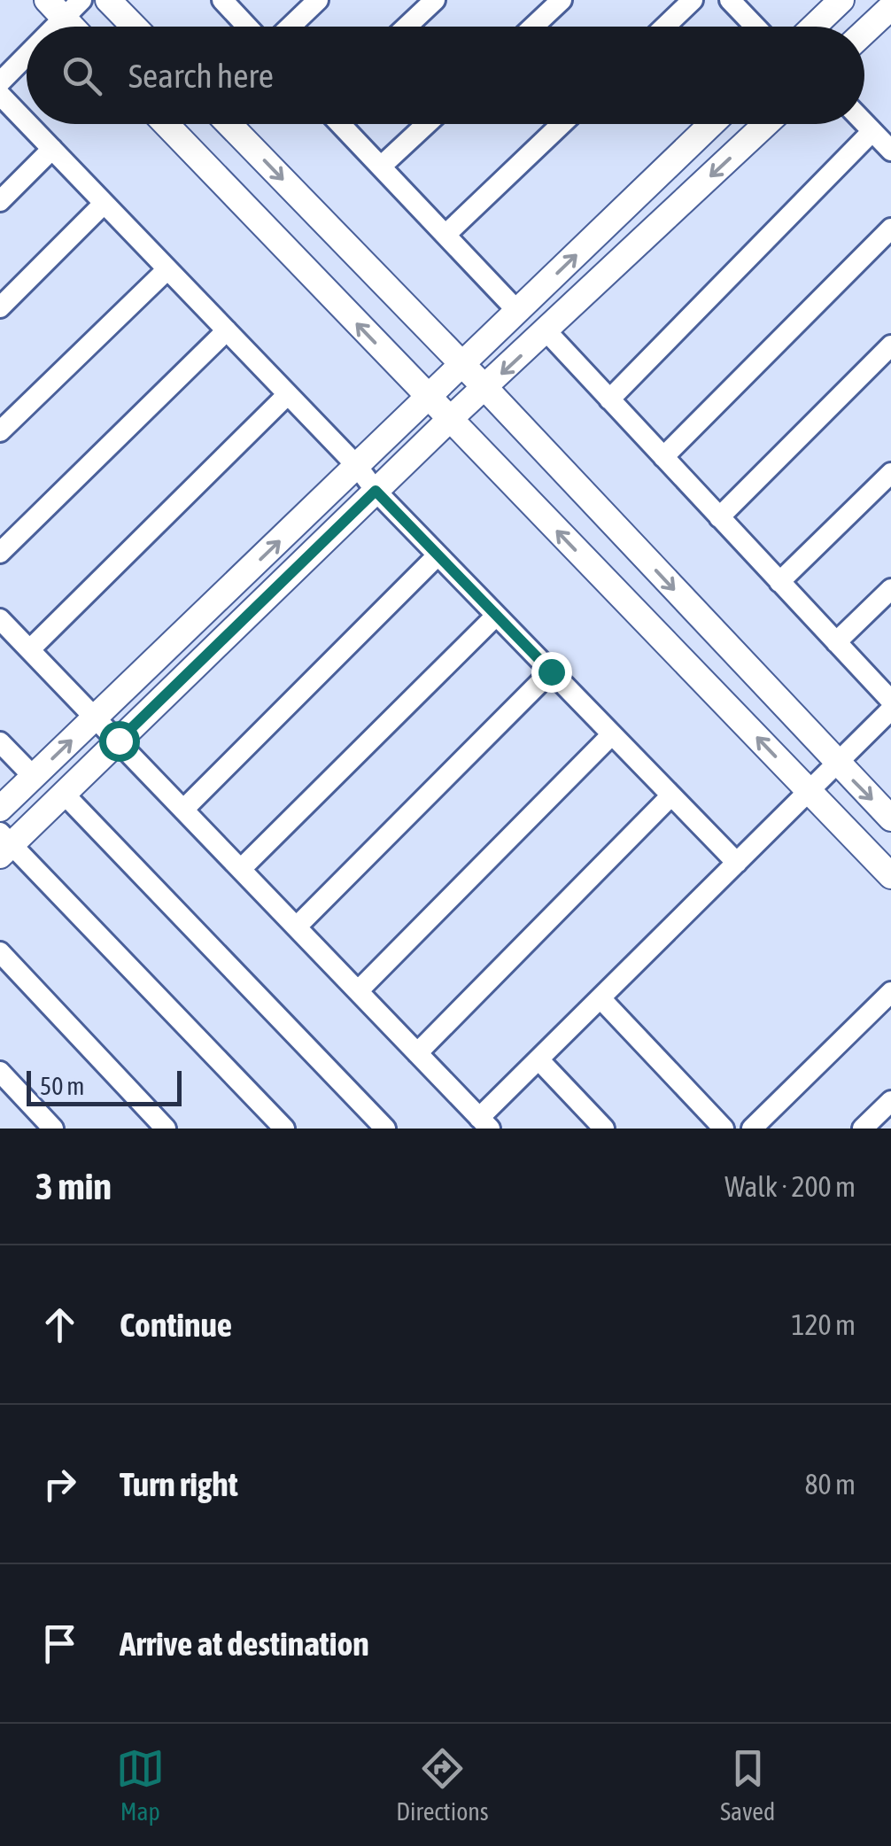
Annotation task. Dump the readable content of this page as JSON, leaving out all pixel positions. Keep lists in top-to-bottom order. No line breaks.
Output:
{"scale_bar":"50 m","page":{"search":"Search here","scale":"50 m","heading":["3 min","Walk · 200 m"],"list":[["Continue","120 m"],["Turn right","80 m"],"Arrive at destination"],"nav":["Map","Directions","Saved"]}}
